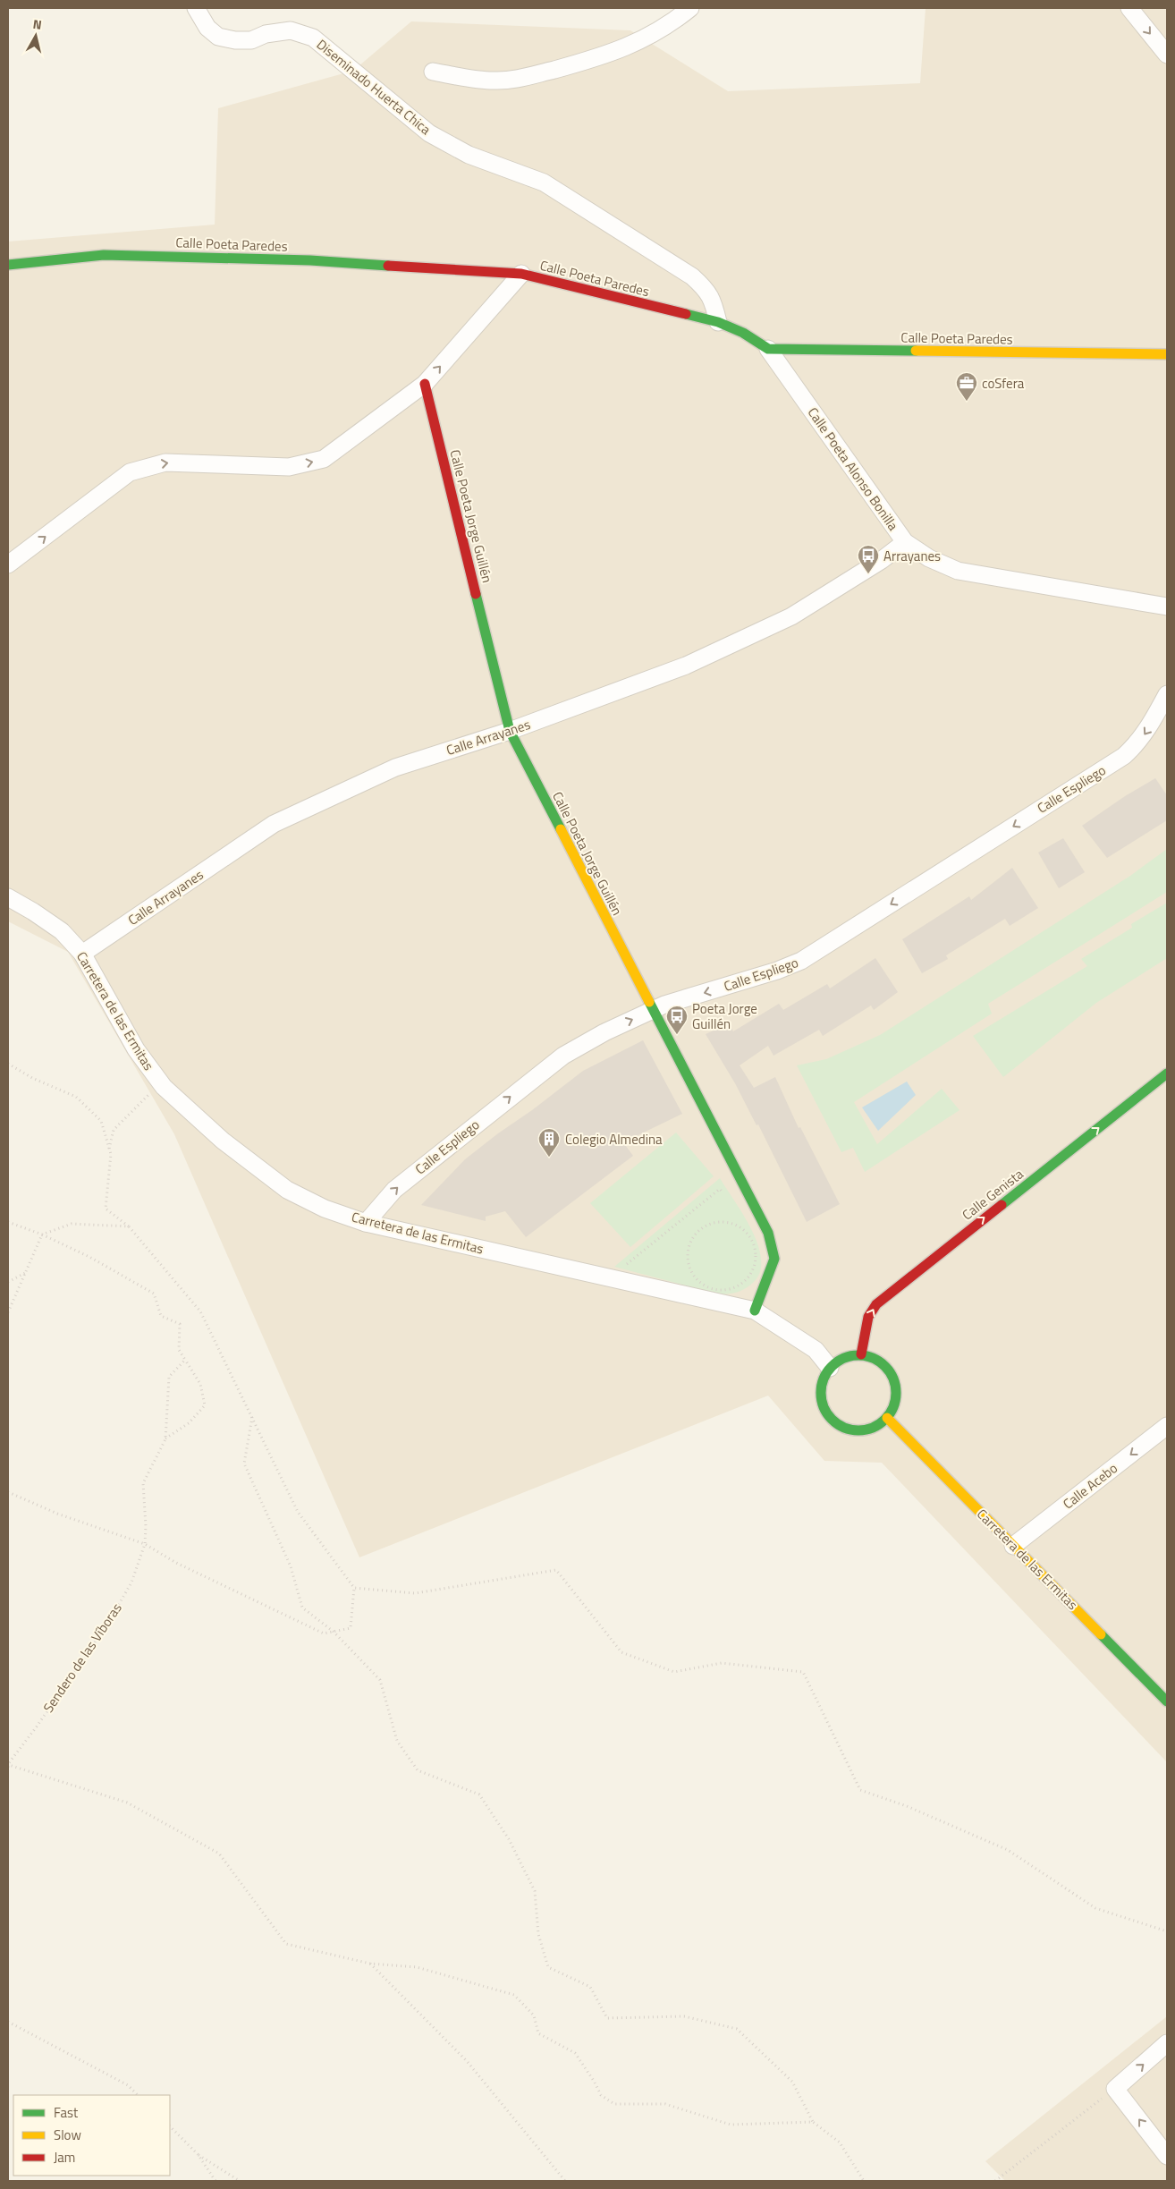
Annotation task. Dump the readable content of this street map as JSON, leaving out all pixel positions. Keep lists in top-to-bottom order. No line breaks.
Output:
{"streets":{"street":["Diseminado Huerta Chica","Calle Poeta Paredes","Calle Poeta Alonso Bonilla","Calle Poeta Jorge Guillén","Calle Arrayanes","Calle Espliego","Carretera de las Ermitas","Calle Genista","Calle Acebo"],"path":["Sendero de las Víboras"]},"crossings":[["Diseminado Huerta Chica","Calle Poeta Paredes"],["Calle Poeta Paredes","Calle Poeta Alonso Bonilla"],["Calle Poeta Alonso Bonilla","Calle Arrayanes"],["Calle Poeta Jorge Guillén","Calle Arrayanes"],["Calle Poeta Jorge Guillén","Calle Espliego"],["Calle Poeta Jorge Guillén","Carretera de las Ermitas"],["Calle Arrayanes","Carretera de las Ermitas"],["Calle Espliego","Carretera de las Ermitas"],["Carretera de las Ermitas","Calle Genista"],["Carretera de las Ermitas","Calle Acebo"]],"one_way":["Calle Genista","Calle Acebo"],"places":{"office":["coSfera"],"bus stop":["Arrayanes","Poeta Jorge Guillén"],"building":["Colegio Almedina"]},"legend":["Fast","Slow","Jam"],"north":"top"}
